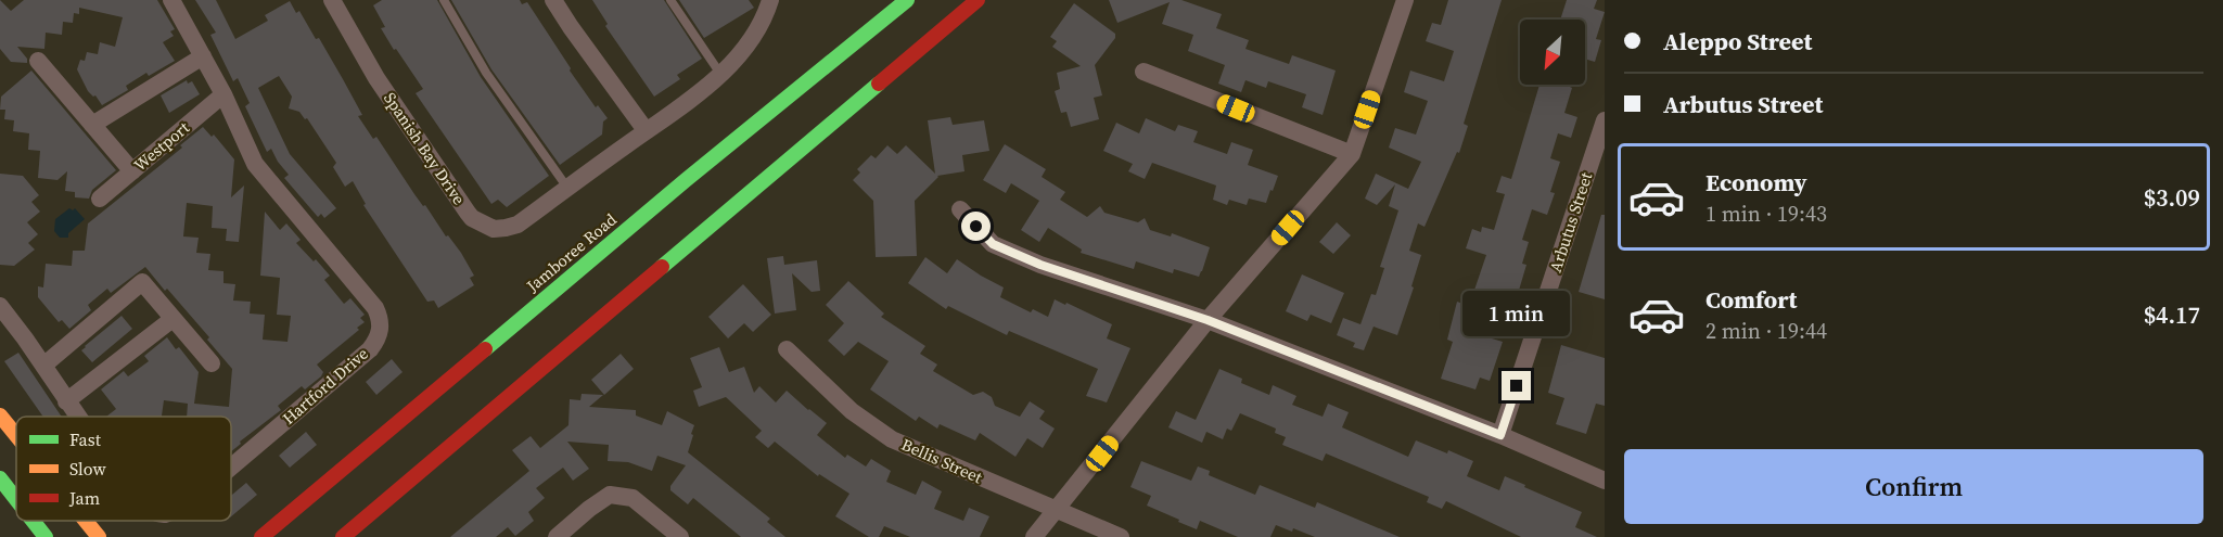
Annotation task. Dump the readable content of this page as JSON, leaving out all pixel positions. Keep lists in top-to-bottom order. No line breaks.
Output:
{"streets":{"main road":["Jamboree Road"],"street":["Westport","Spanish Bay Drive","Arbutus Street","Hartford Drive","Bellis Street"]},"crossings":[["Westport","Hartford Drive"]],"legend":["Fast","Slow","Jam"],"north":"bottom left","page":{"banner":["Aleppo Street","Arbutus Street"],"list":[{"name":"Economy","note":"1 min · 19:43","value":"$3.09"},{"name":"Comfort","note":"2 min · 19:44","value":"$4.17"}],"bubble":"1 min","buttons":"Confirm"}}
